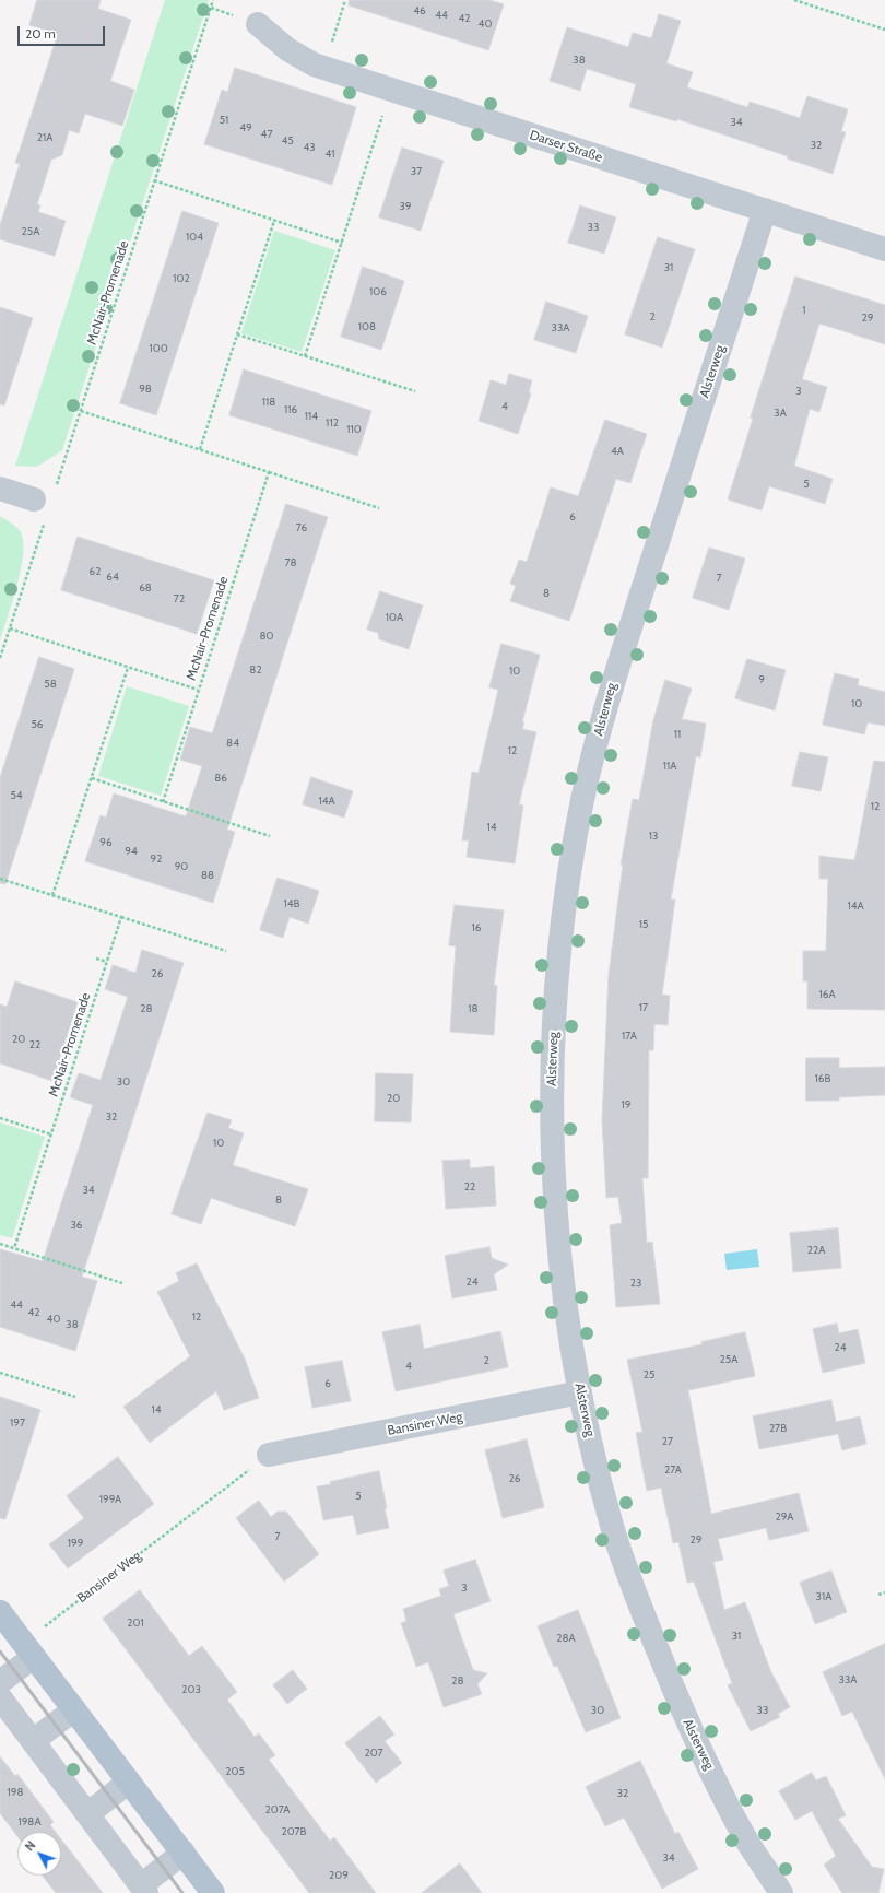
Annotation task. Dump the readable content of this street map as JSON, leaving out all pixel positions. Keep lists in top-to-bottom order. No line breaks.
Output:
{"streets":{"street":["Darser Straße","Alsterweg","Bansiner Weg"],"path":["McNair-Promenade"]},"crossings":[["Darser Straße","Alsterweg"],["Alsterweg","Bansiner Weg"]],"house_numbers":["46","44","42","40","38","51","34","49","47","21A","45","32","43","41","37","39","33","25A","104","31","102","106","1","2","29","108","33A","100","98","3","118","4","116","3A","114","112","110","4A","5","6","76","78","62","64","7","68","8","72","10A","80","82","10","9","58","10","56","11","84","12","11A","86","54","14A","12","14","13","96","94","92","90","88","14B","14A","15","16","26","16A","17","28","18","17A","20","22","16B","30","20","19","32","10","22","34","8","36","22A","24","23","44","42","12","40","38","24","25A","2","4","25","6","14","197","27B","27","27A","26","5","199A","29A","7","29","199","3","31A","201","31","28A","33A","28","203","30","33","207","205","198","32","207A","198A","207B","34","209"],"scale_bar":"20 m","north":"top left"}
